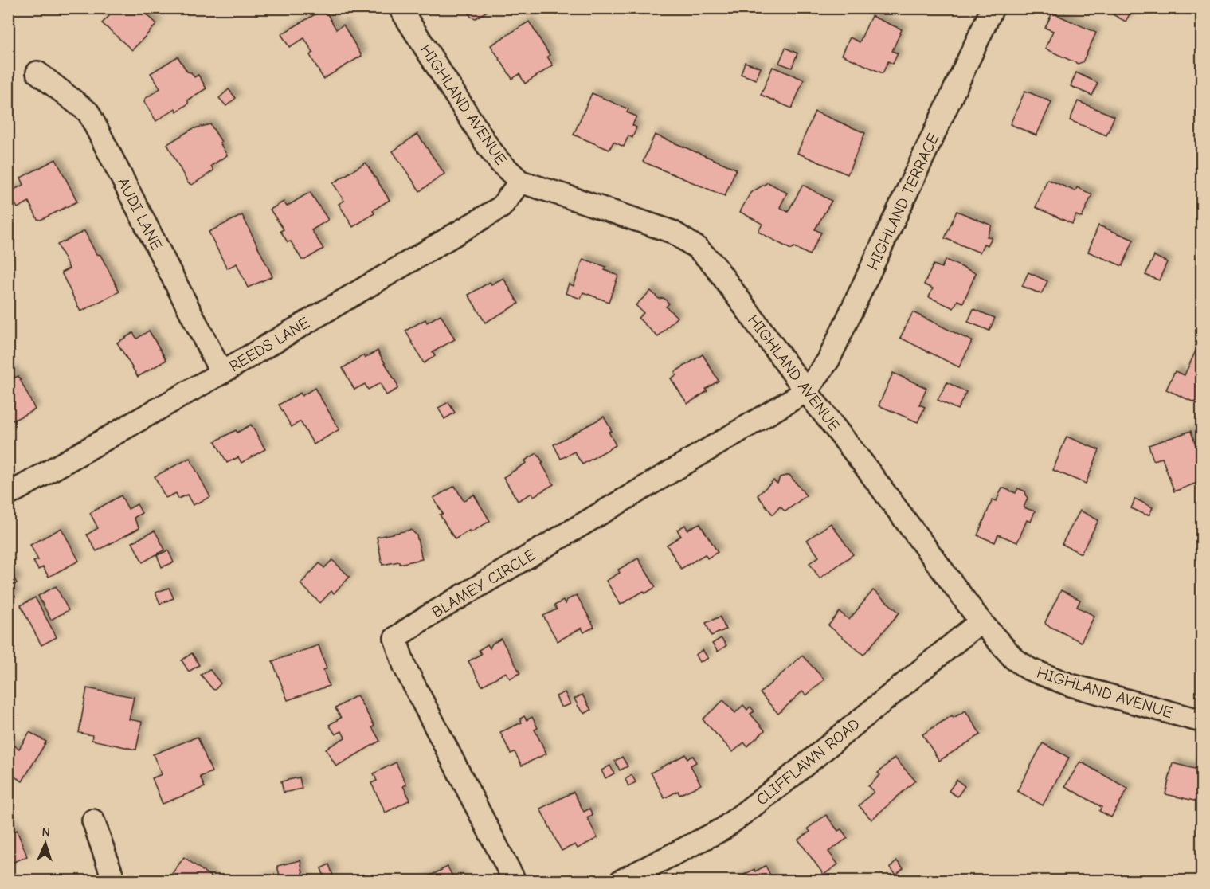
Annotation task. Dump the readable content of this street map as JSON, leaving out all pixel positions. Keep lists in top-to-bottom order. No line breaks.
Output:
{"streets":{"street":["HIGHLAND AVENUE","HIGHLAND TERRACE","AUDI LANE","REEDS LANE","BLAMEY CIRCLE","CLIFFLAWN ROAD"]},"crossings":[["HIGHLAND AVENUE","HIGHLAND TERRACE"],["HIGHLAND AVENUE","REEDS LANE"],["HIGHLAND AVENUE","BLAMEY CIRCLE"],["HIGHLAND AVENUE","CLIFFLAWN ROAD"],["HIGHLAND TERRACE","BLAMEY CIRCLE"],["AUDI LANE","REEDS LANE"]],"north":"top"}
